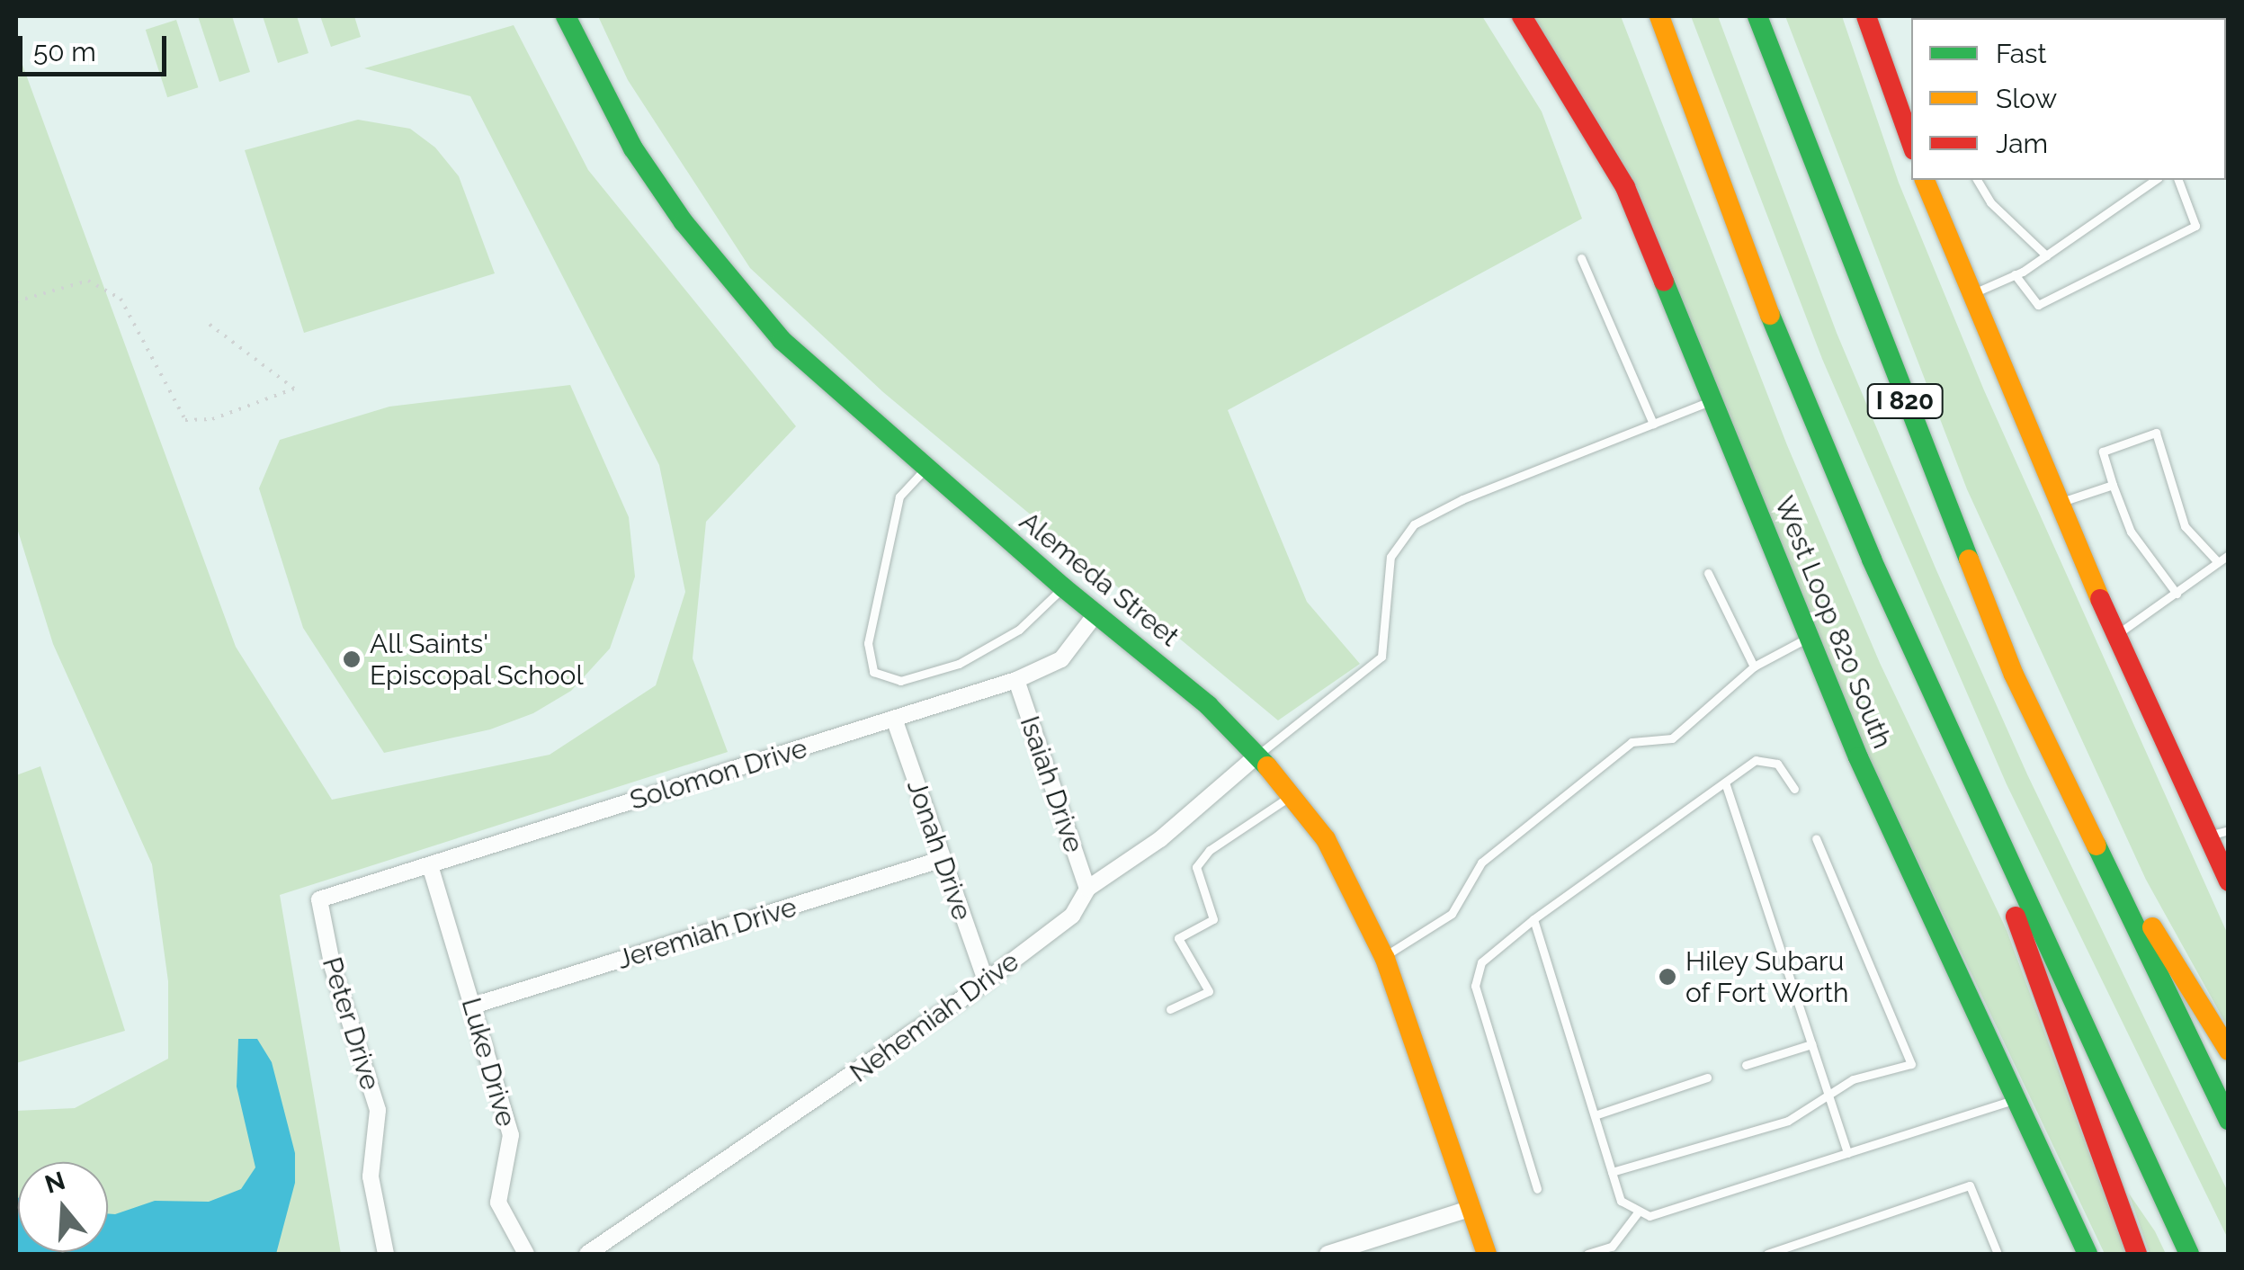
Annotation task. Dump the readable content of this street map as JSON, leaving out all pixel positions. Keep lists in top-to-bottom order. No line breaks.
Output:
{"streets":{"main road":["I 820","Alemeda Street","West Loop 820 South"],"street":["Solomon Drive","Isaiah Drive","Jonah Drive","Jeremiah Drive","Nehemiah Drive","Peter Drive","Luke Drive"]},"crossings":[["Alemeda Street","Solomon Drive"],["Alemeda Street","Nehemiah Drive"],["Solomon Drive","Isaiah Drive"],["Solomon Drive","Jonah Drive"],["Solomon Drive","Peter Drive"],["Solomon Drive","Luke Drive"],["Isaiah Drive","Nehemiah Drive"],["Jonah Drive","Jeremiah Drive"],["Jonah Drive","Nehemiah Drive"],["Jeremiah Drive","Luke Drive"]],"places":["All Saints' Episcopal School","Hiley Subaru of Fort Worth"],"legend":["Fast","Slow","Jam"],"scale_bar":"50 m","north":"top"}
